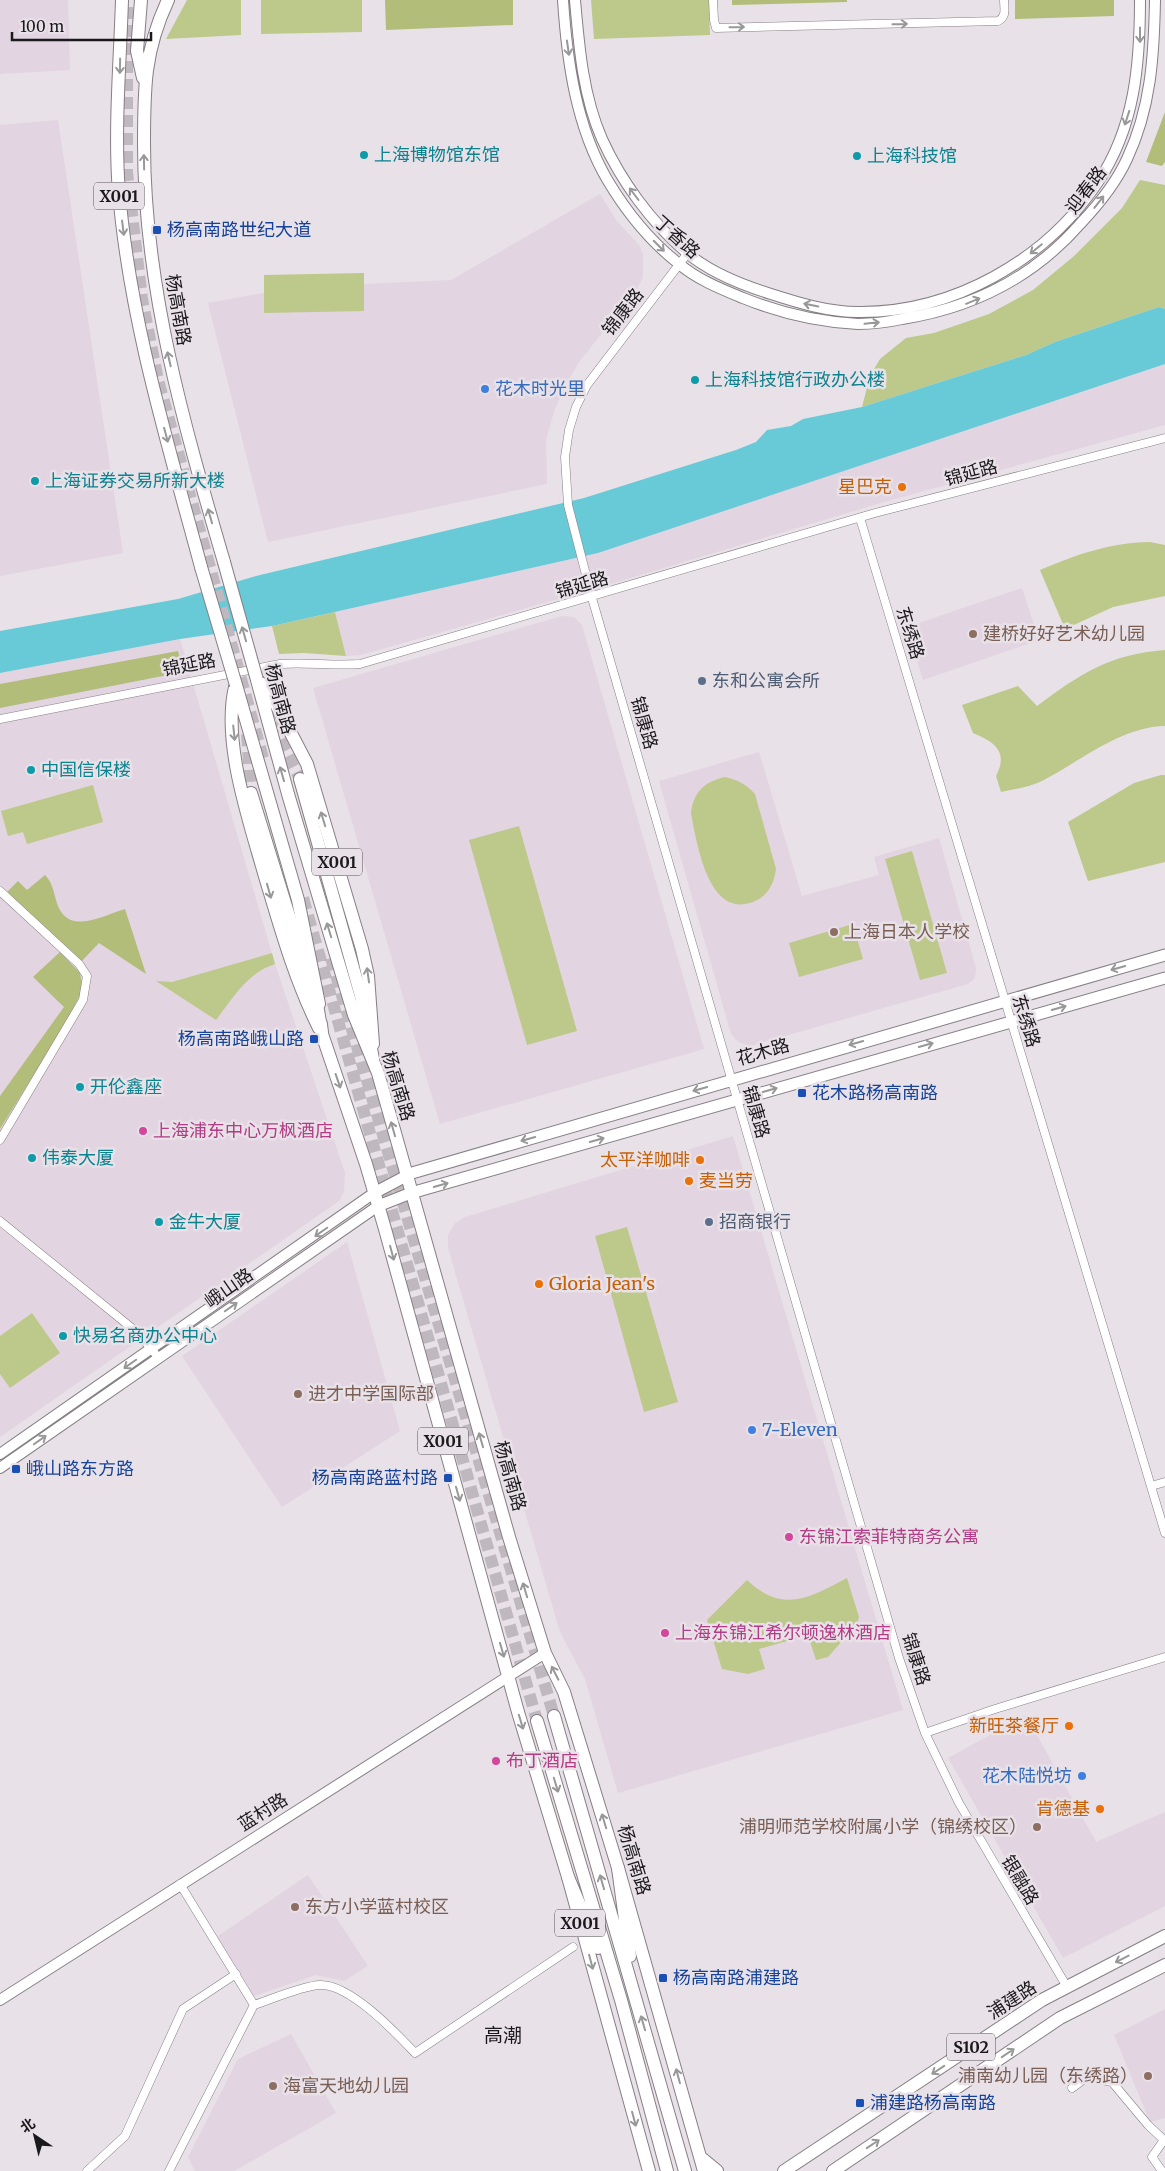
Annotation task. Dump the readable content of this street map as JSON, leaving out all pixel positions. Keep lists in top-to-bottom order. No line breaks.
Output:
{"streets":{"main road":["X001","杨高南路","花木路","浦建路","S102"],"street":["迎春路","丁香路","锦康路","锦延路","东绣路","峨山路","蓝村路","银融路"]},"crossings":[["迎春路","丁香路"],["X001","杨高南路"],["X001","花木路"],["X001","峨山路"],["X001","蓝村路"],["丁香路","锦康路"],["杨高南路","花木路"],["杨高南路","蓝村路"],["锦康路","锦延路"],["锦康路","花木路"],["锦康路","银融路"],["锦延路","东绣路"],["东绣路","花木路"],["花木路","峨山路"],["银融路","浦建路"]],"districts":["高潮"],"places":{"other":["上海博物馆东馆","上海科技馆","上海科技馆行政办公楼","花木时光里","上海证券交易所新大楼","星巴克","建桥好好艺术幼儿园","东和公寓会所","中国信保楼","上海日本人学校","开伦鑫座","上海浦东中心万枫酒店","伟泰大厦","太平洋咖啡","麦当劳","金牛大厦","招商银行","Gloria Jean's","快易名商办公中心","进才中学国际部","7-Eleven","东锦江索菲特商务公寓","上海东锦江希尔顿逸林酒店","新旺茶餐厅","布丁酒店","花木陆悦坊","肯德基","浦明师范学校附属小学（锦绣校区）","东方小学蓝村校区","浦南幼儿园（东绣路）","海富天地幼儿园"],"transit":["杨高南路世纪大道","杨高南路峨山路","花木路杨高南路","峨山路东方路","杨高南路蓝村路","杨高南路浦建路","浦建路杨高南路"]},"scale_bar":"100 m","north":"top left"}
